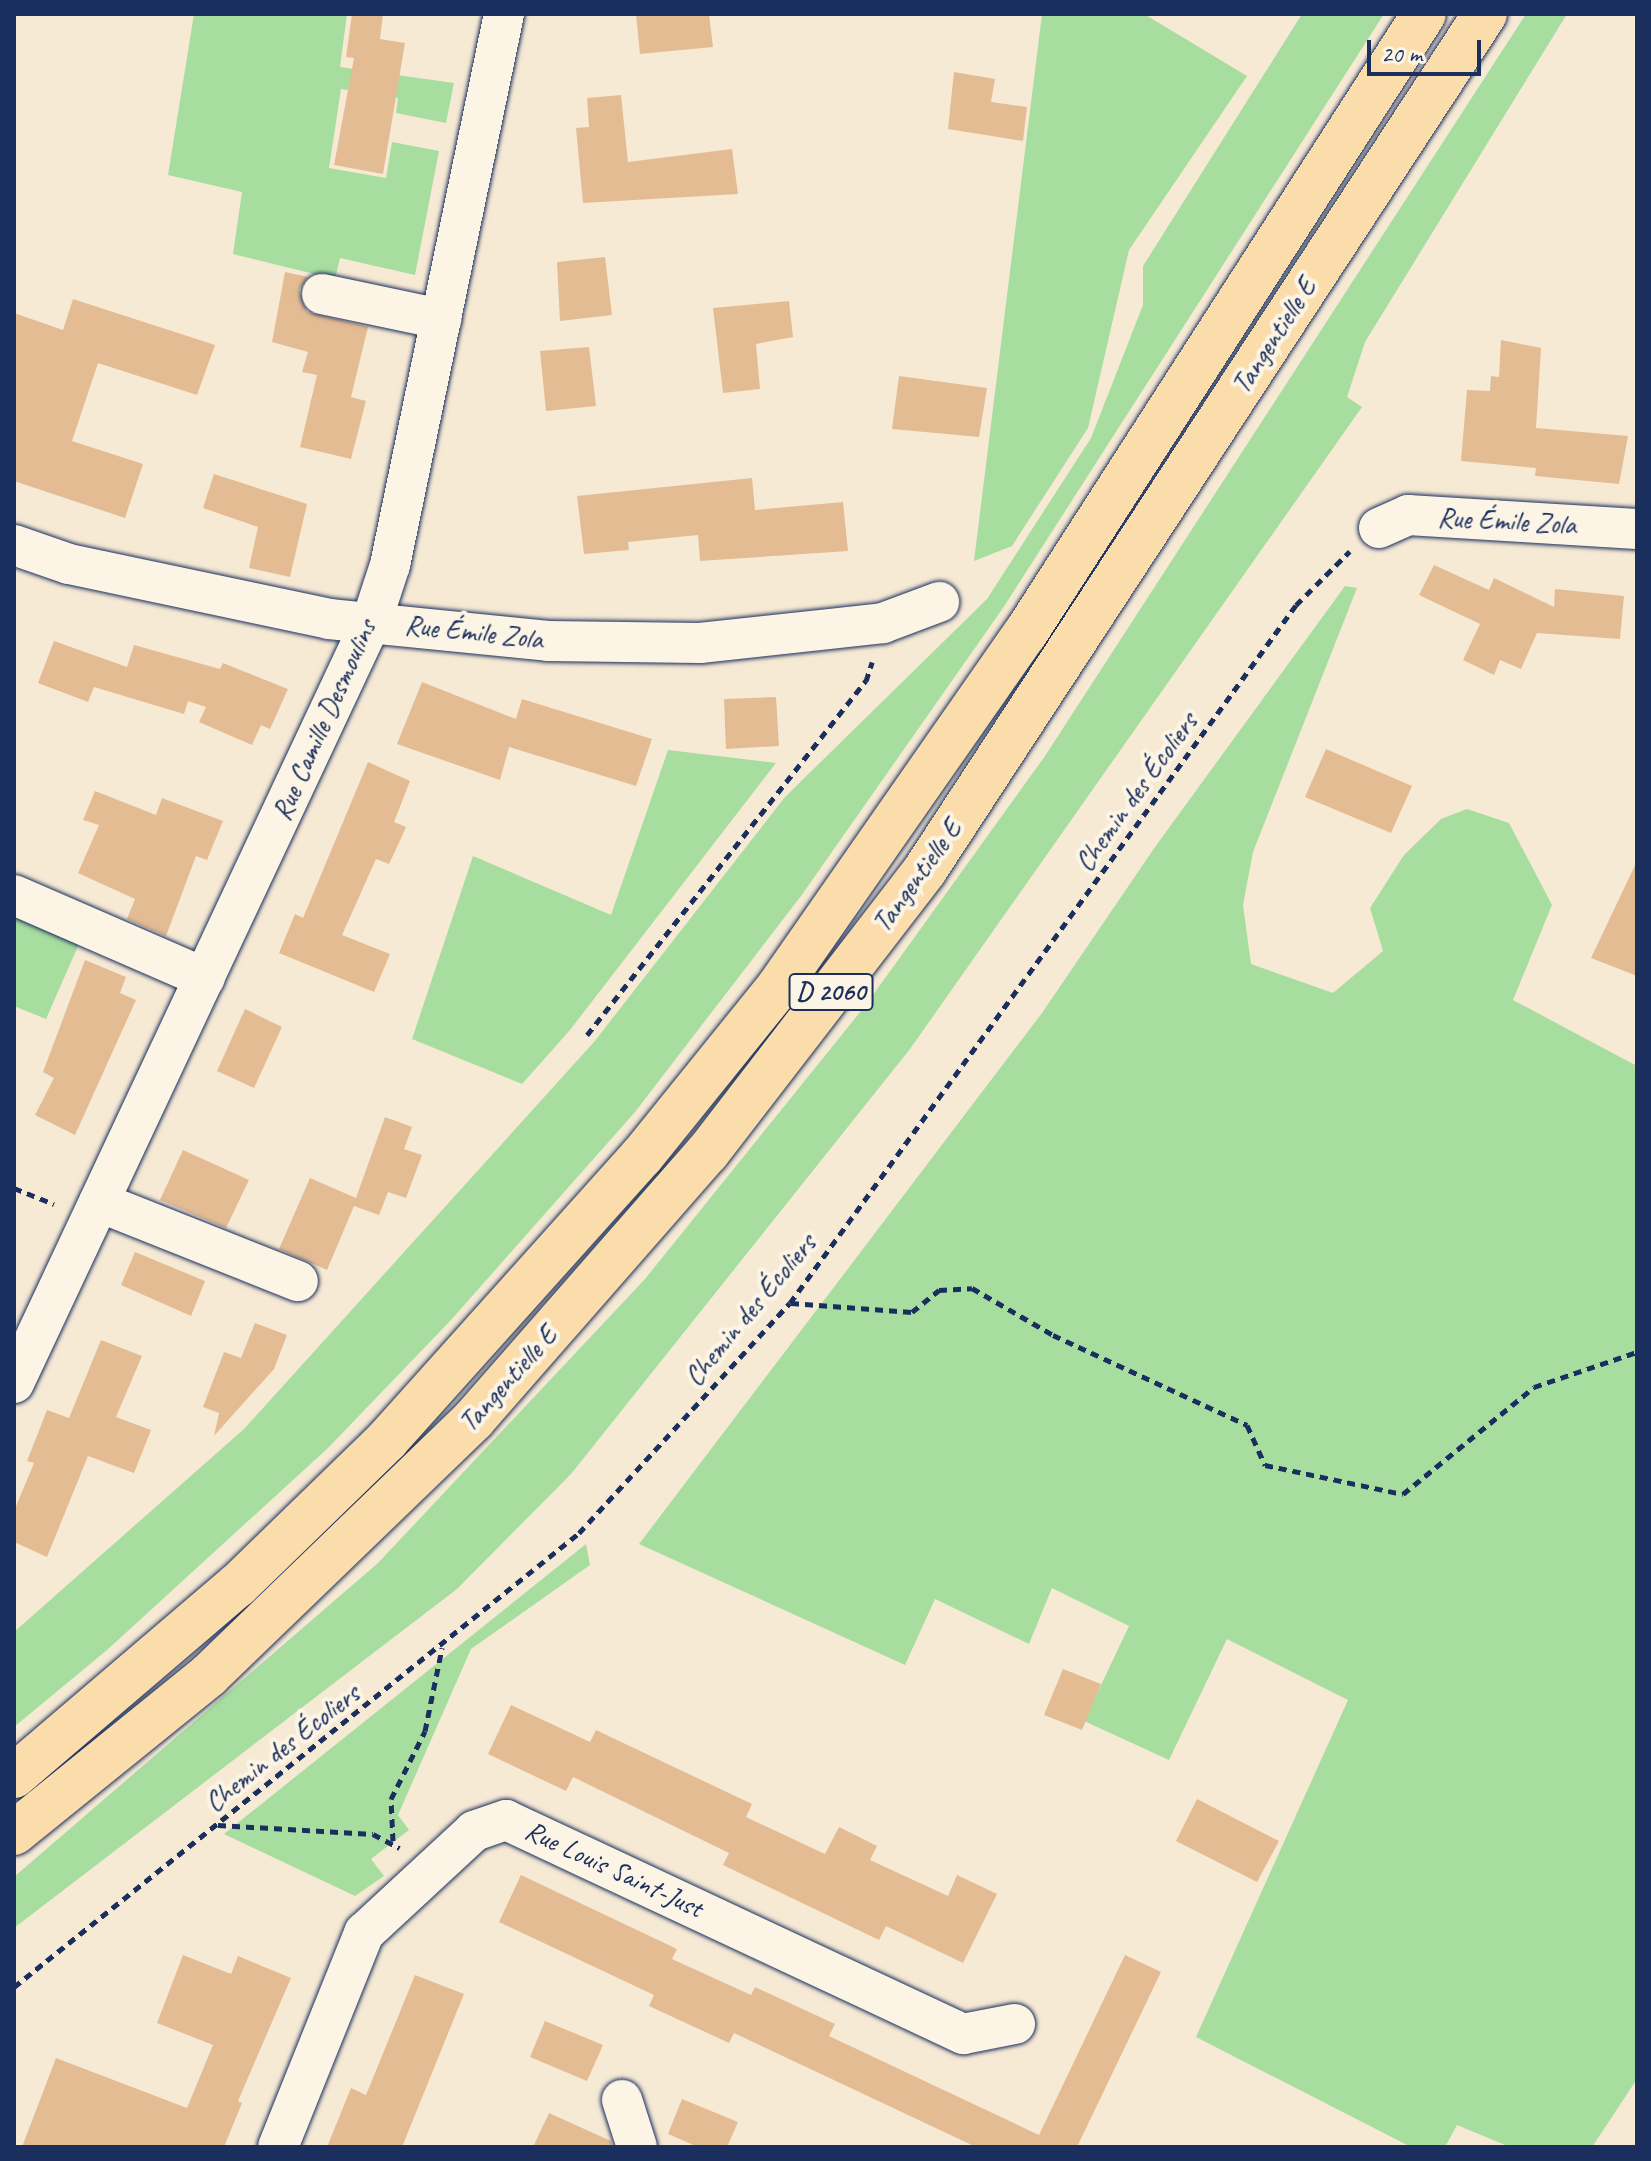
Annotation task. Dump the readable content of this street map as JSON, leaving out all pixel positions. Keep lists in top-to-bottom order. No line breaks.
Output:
{"streets":{"main road":["Tangentielle E","D 2060"],"street":["Rue Émile Zola","Rue Camille Desmoulins","Rue Louis Saint-Just"],"path":["Chemin des Écoliers"]},"crossings":[["Rue Émile Zola","Rue Camille Desmoulins"],["Rue Émile Zola","Chemin des Écoliers"]],"scale_bar":"20 m"}
